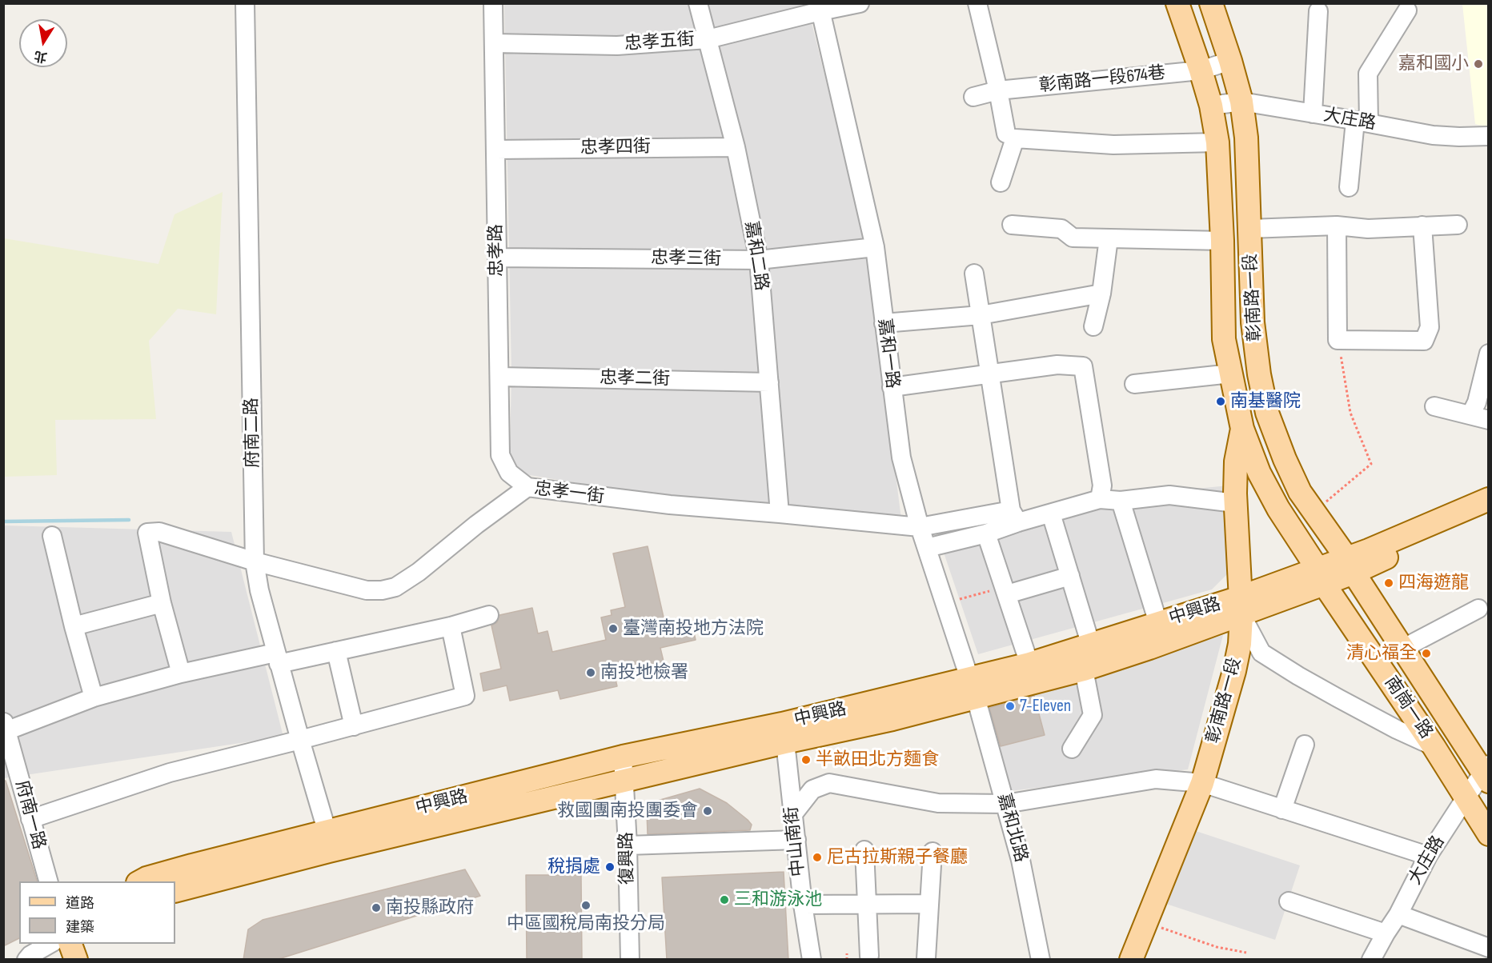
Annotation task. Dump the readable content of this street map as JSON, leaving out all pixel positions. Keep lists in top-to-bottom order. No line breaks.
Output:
{"streets":{"main road":["彰南路一段","中興路","南崗一路"],"street":["忠孝五街","彰南路一段674巷","大庄路","忠孝四街","忠孝路","嘉和二路","忠孝三街","嘉和一路","忠孝二街","府南二路","忠孝一街","府南一路","嘉和北路","中山南街","復興路"]},"crossings":[["忠孝五街","忠孝路"],["忠孝五街","嘉和二路"],["忠孝五街","嘉和一路"],["彰南路一段674巷","彰南路一段"],["大庄路","彰南路一段"],["大庄路","南崗一路"],["忠孝四街","忠孝路"],["忠孝四街","嘉和二路"],["忠孝路","忠孝三街"],["忠孝路","忠孝二街"],["忠孝路","忠孝一街"],["嘉和二路","忠孝三街"],["嘉和二路","忠孝二街"],["嘉和二路","忠孝一街"],["忠孝三街","嘉和一路"],["彰南路一段","中興路"],["彰南路一段","南崗一路"],["嘉和一路","忠孝一街"],["嘉和一路","中興路"],["嘉和一路","嘉和北路"],["府南二路","忠孝一街"],["府南二路","中興路"],["中興路","南崗一路"],["中興路","嘉和北路"],["中興路","中山南街"],["中興路","復興路"]],"places":["嘉和國小","南基醫院","四海遊龍","臺灣南投地方法院","清心福全","南投地檢署","7-Eleven","半畝田北方麵食","救國團南投團委會","尼古拉斯親子餐廳","稅捐處","三和游泳池","中區國稅局南投分局","南投縣政府"],"legend":["道路","建築"],"north":"bottom"}
